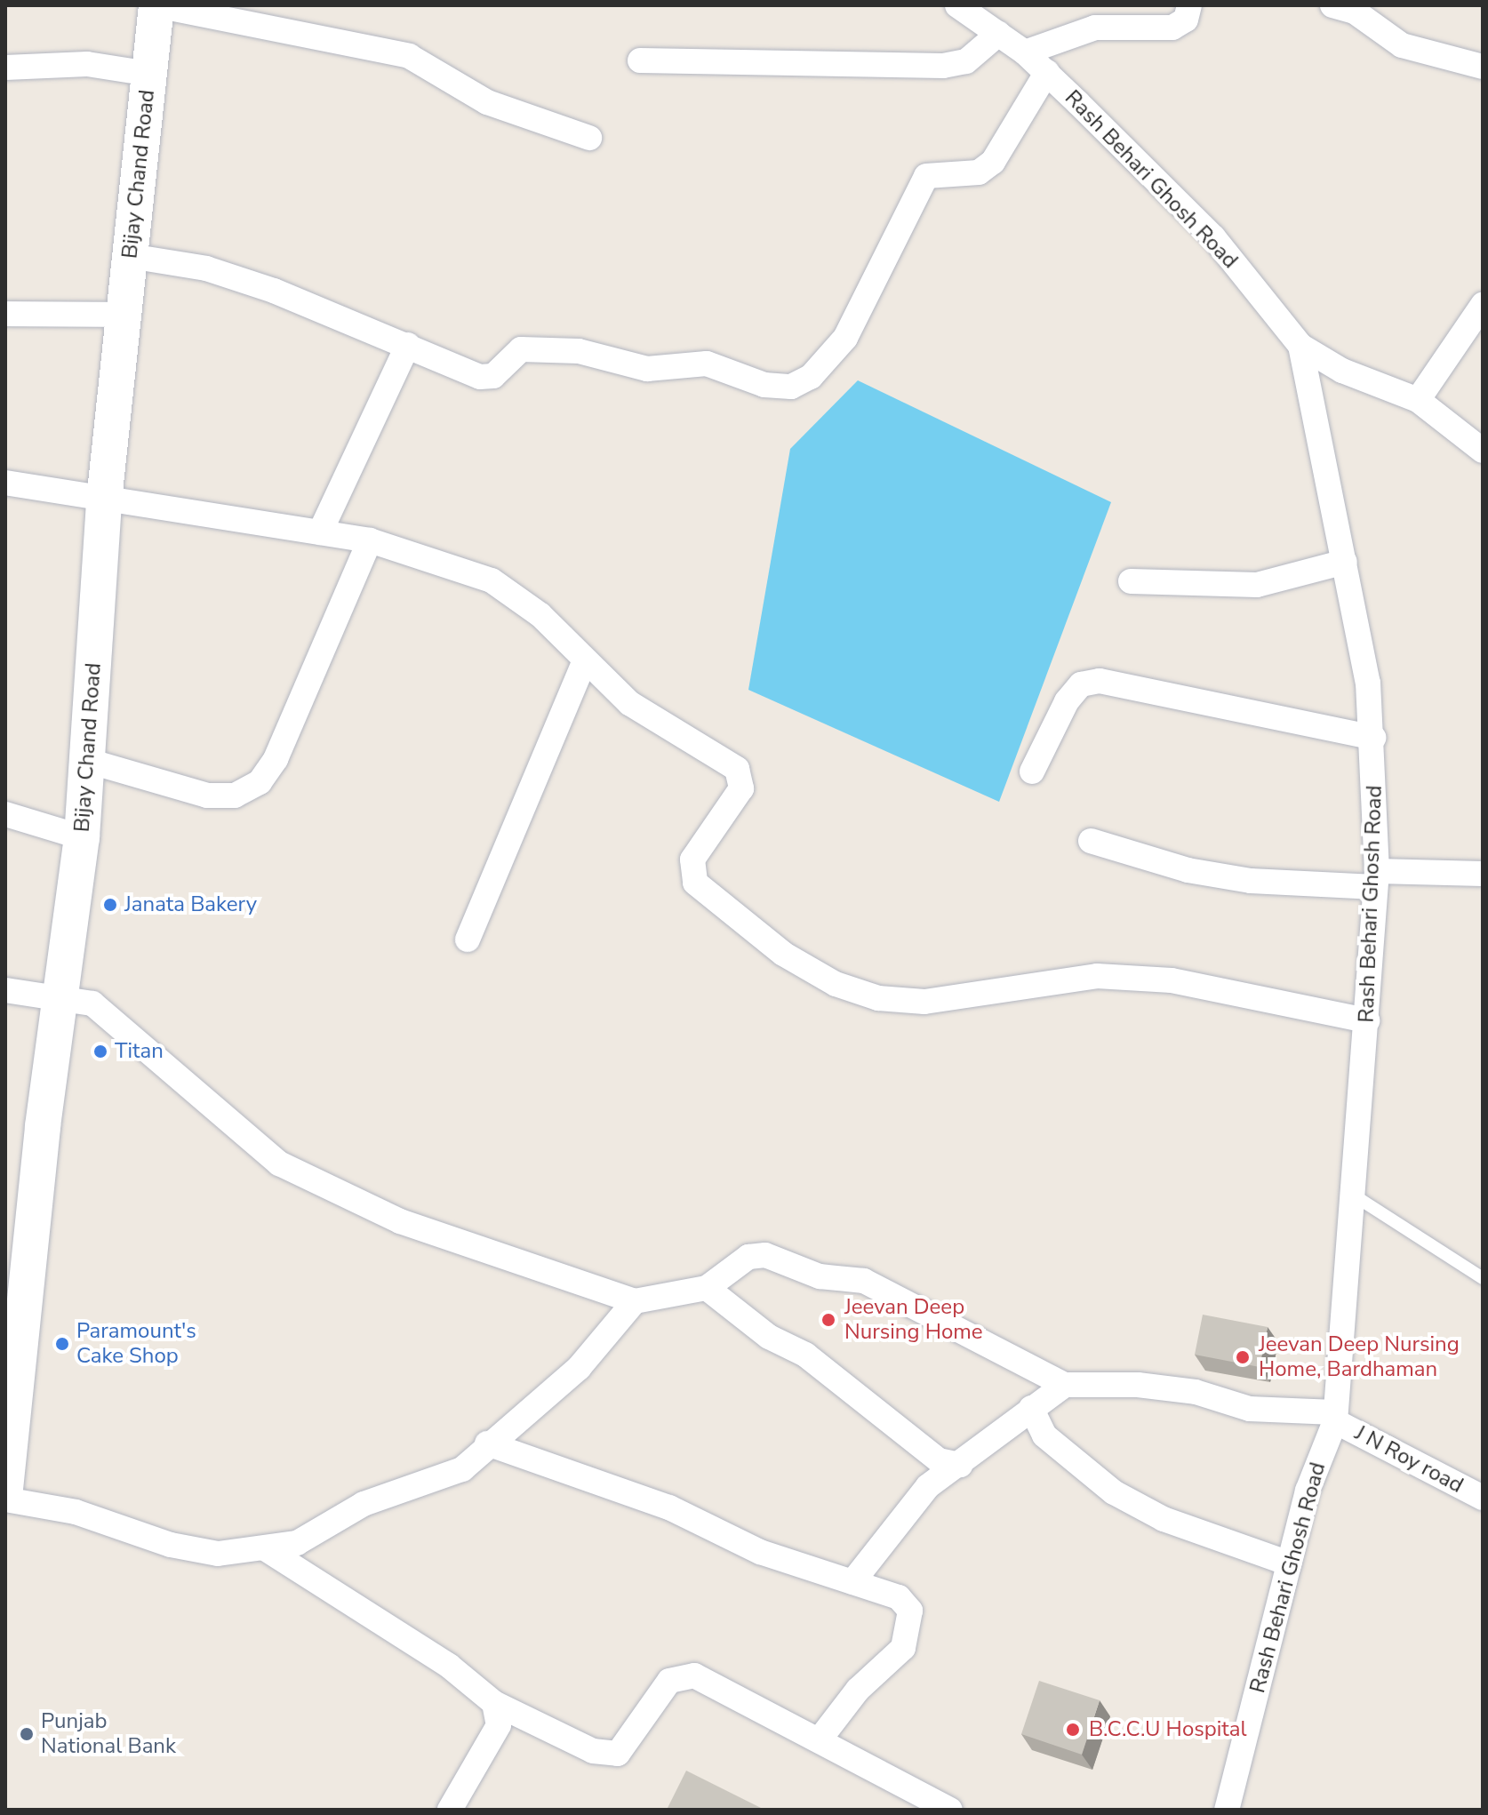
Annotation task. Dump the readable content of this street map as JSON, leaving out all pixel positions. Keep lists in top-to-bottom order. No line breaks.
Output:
{"streets":{"main road":["Bijay Chand Road"],"street":["Rash Behari Ghosh Road","J N Roy road"]},"crossings":[["Rash Behari Ghosh Road","J N Roy road"]],"places":["Janata Bakery","Titan","Jeevan Deep Nursing Home","Paramount's Cake Shop","Jeevan Deep Nursing Home, Bardhaman","B.C.C.U Hospital","Punjab National Bank"]}
